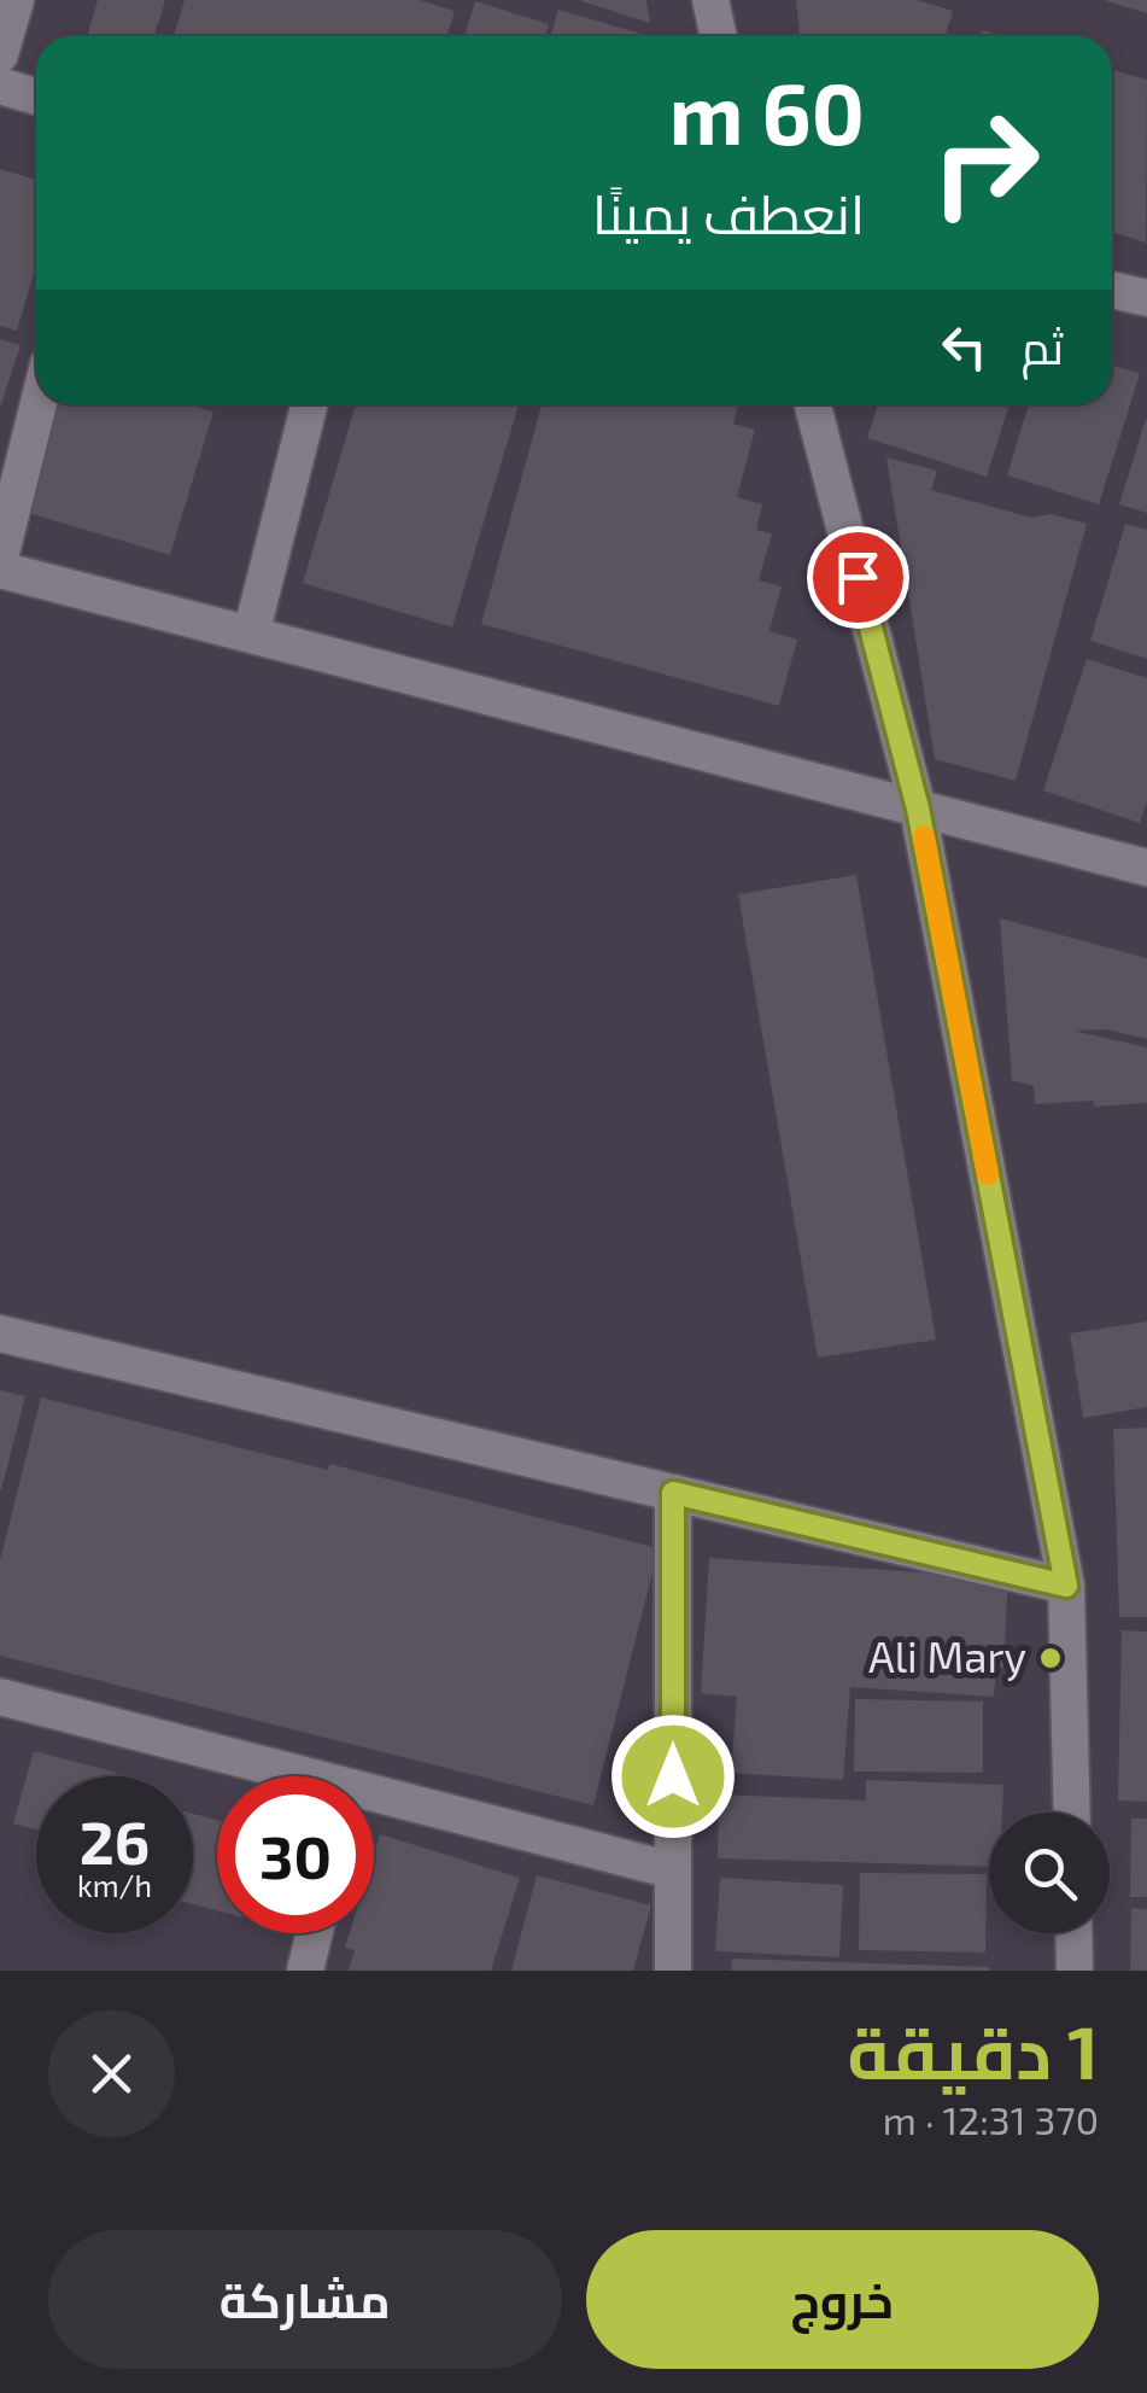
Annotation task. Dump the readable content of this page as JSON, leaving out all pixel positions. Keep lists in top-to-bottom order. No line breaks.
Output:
{"places":["Ali Mary"],"page":{"turn":["60 m","انعطف يمينًا"],"then":"ثم","speed":"26 km/h","limit":"30","heading":["1 دقيقة","370 m · 12:31"],"buttons":["خروج","مشاركة"]}}
